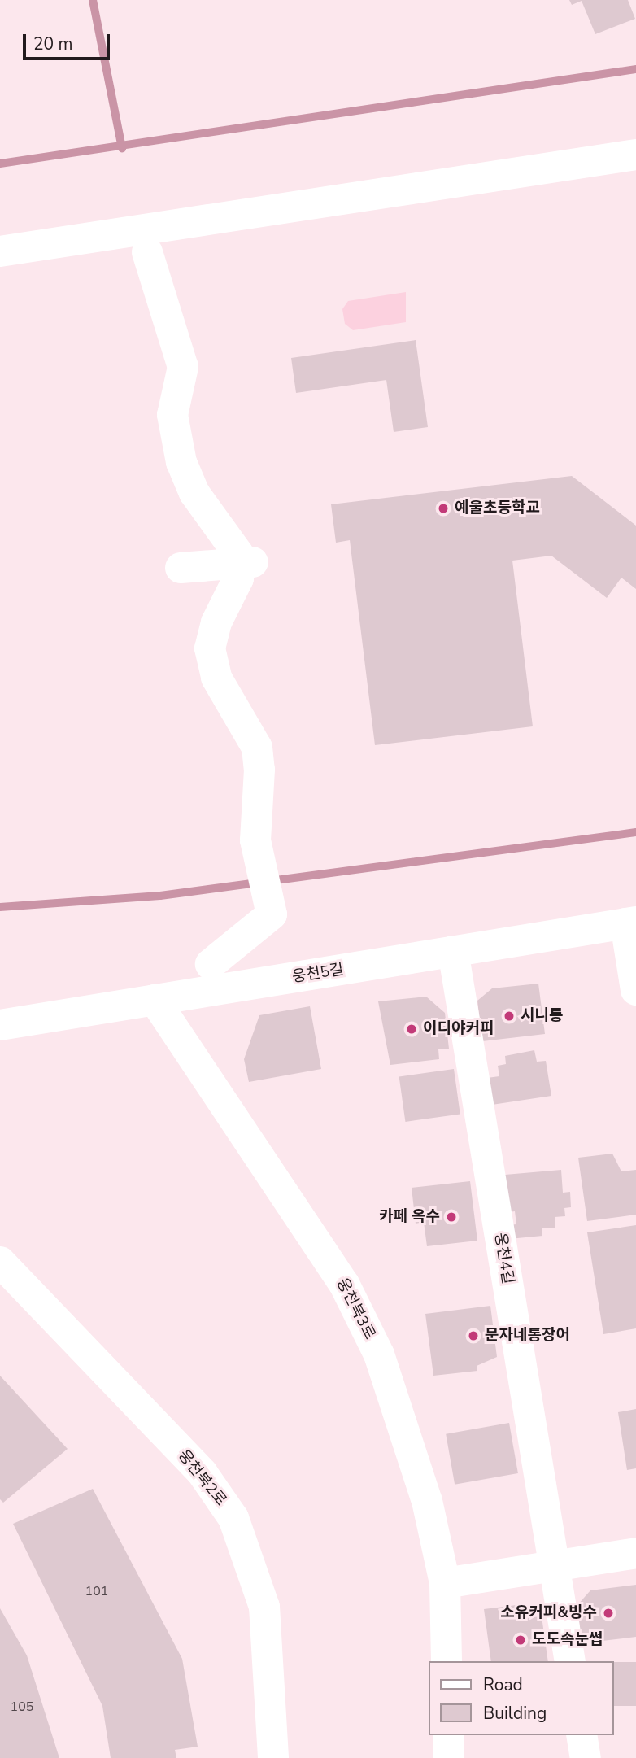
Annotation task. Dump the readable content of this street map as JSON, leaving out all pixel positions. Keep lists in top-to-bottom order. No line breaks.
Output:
{"streets":{"street":["웅천5길","웅천4길","웅천북3로","웅천북2로"]},"crossings":[["웅천5길","웅천4길"],["웅천5길","웅천북3로"]],"places":["예울초등학교","시니롱","이디야커피","카페 옥수","문자네통장어","소유커피&빙수","도도속눈썹"],"house_numbers":["101","105"],"legend":["Road","Building"],"scale_bar":"20 m"}
